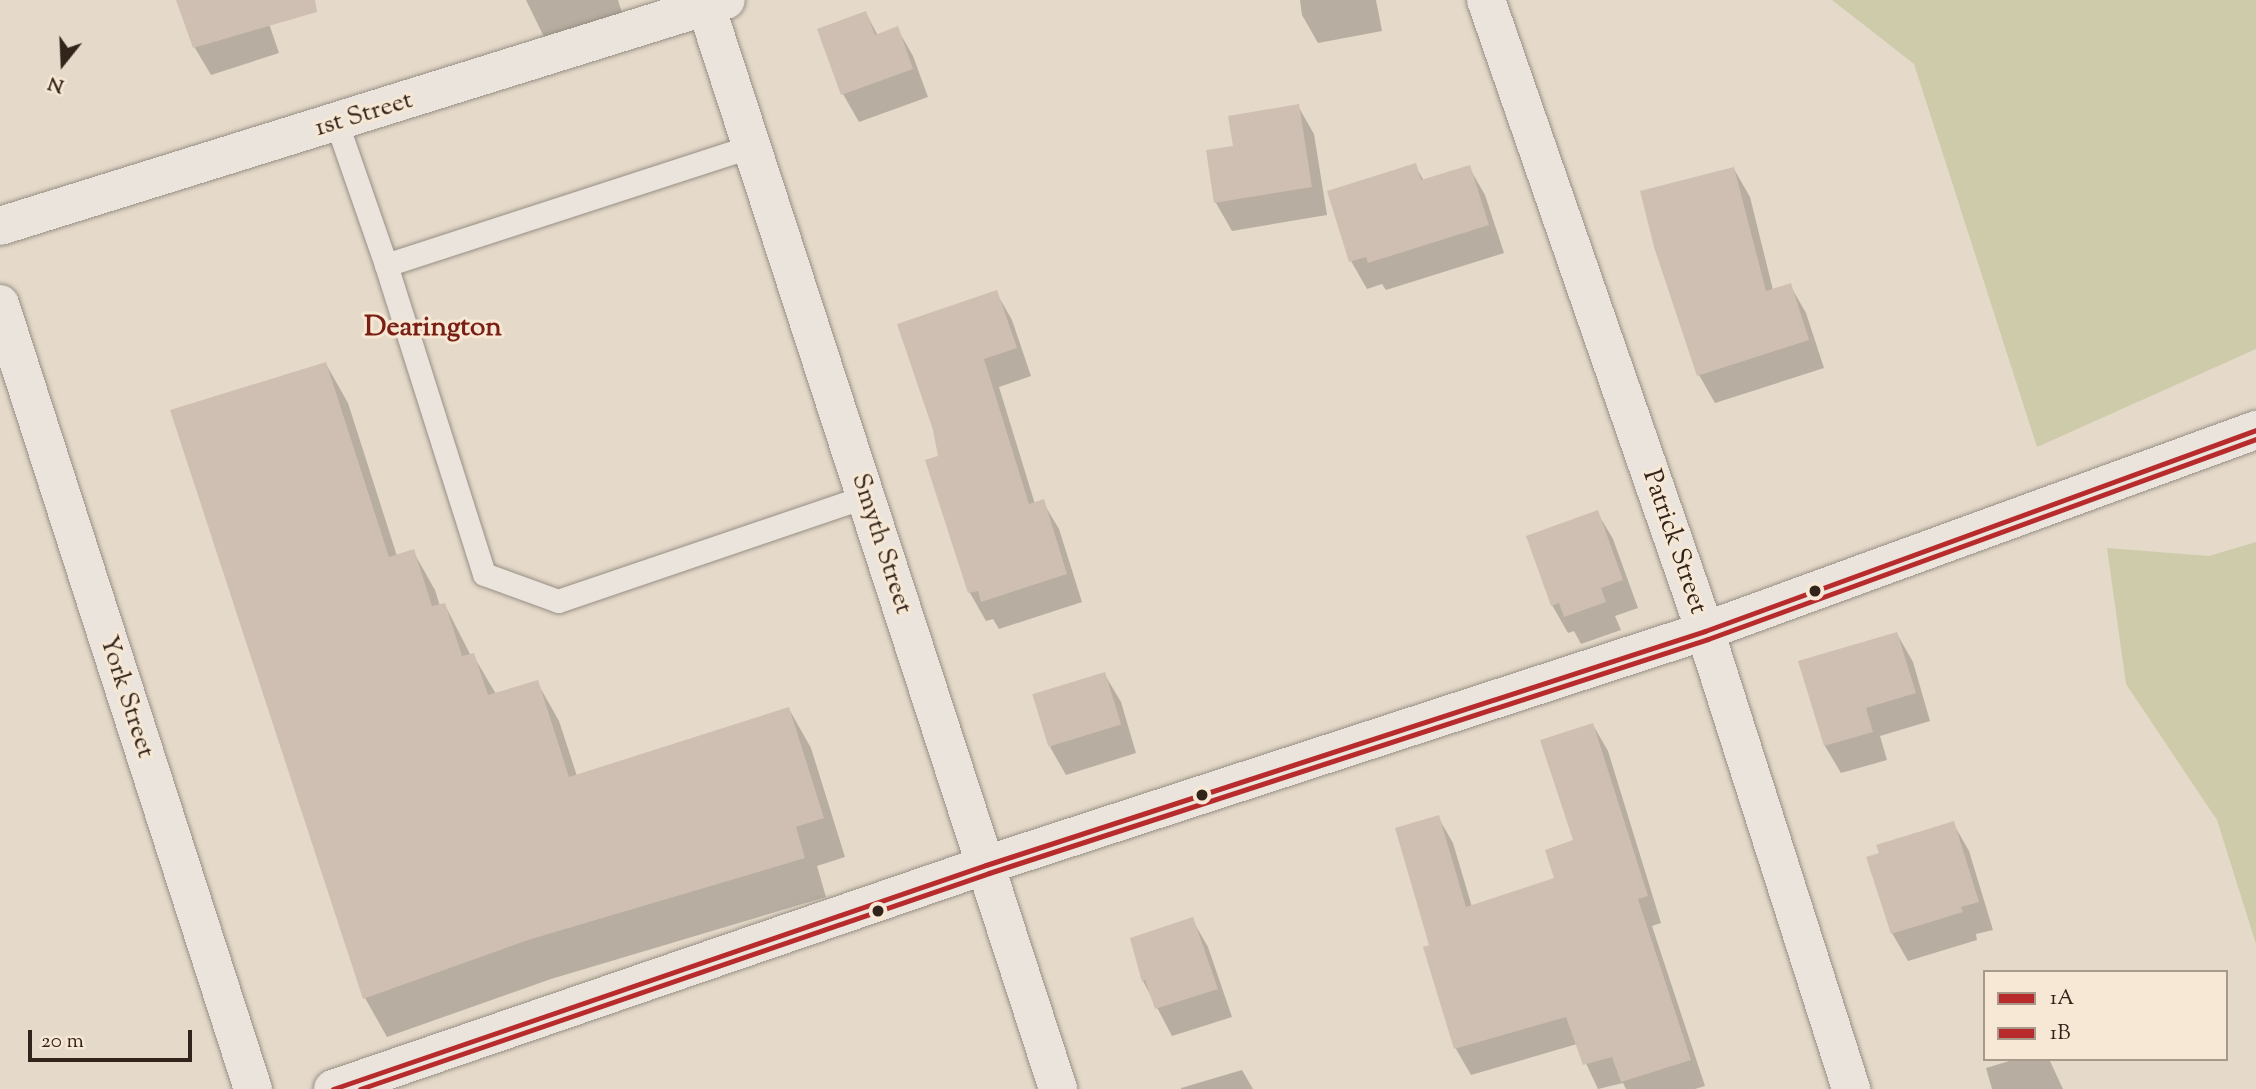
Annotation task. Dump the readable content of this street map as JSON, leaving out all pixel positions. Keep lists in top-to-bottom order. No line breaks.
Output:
{"streets":{"street":["1st Street","Patrick Street","Smyth Street","York Street"]},"crossings":[["1st Street","Smyth Street"]],"districts":["Dearington"],"lines":["transit line 1A","transit line 1B"],"legend":["1A","1B"],"scale_bar":"20 m","north":"bottom"}
